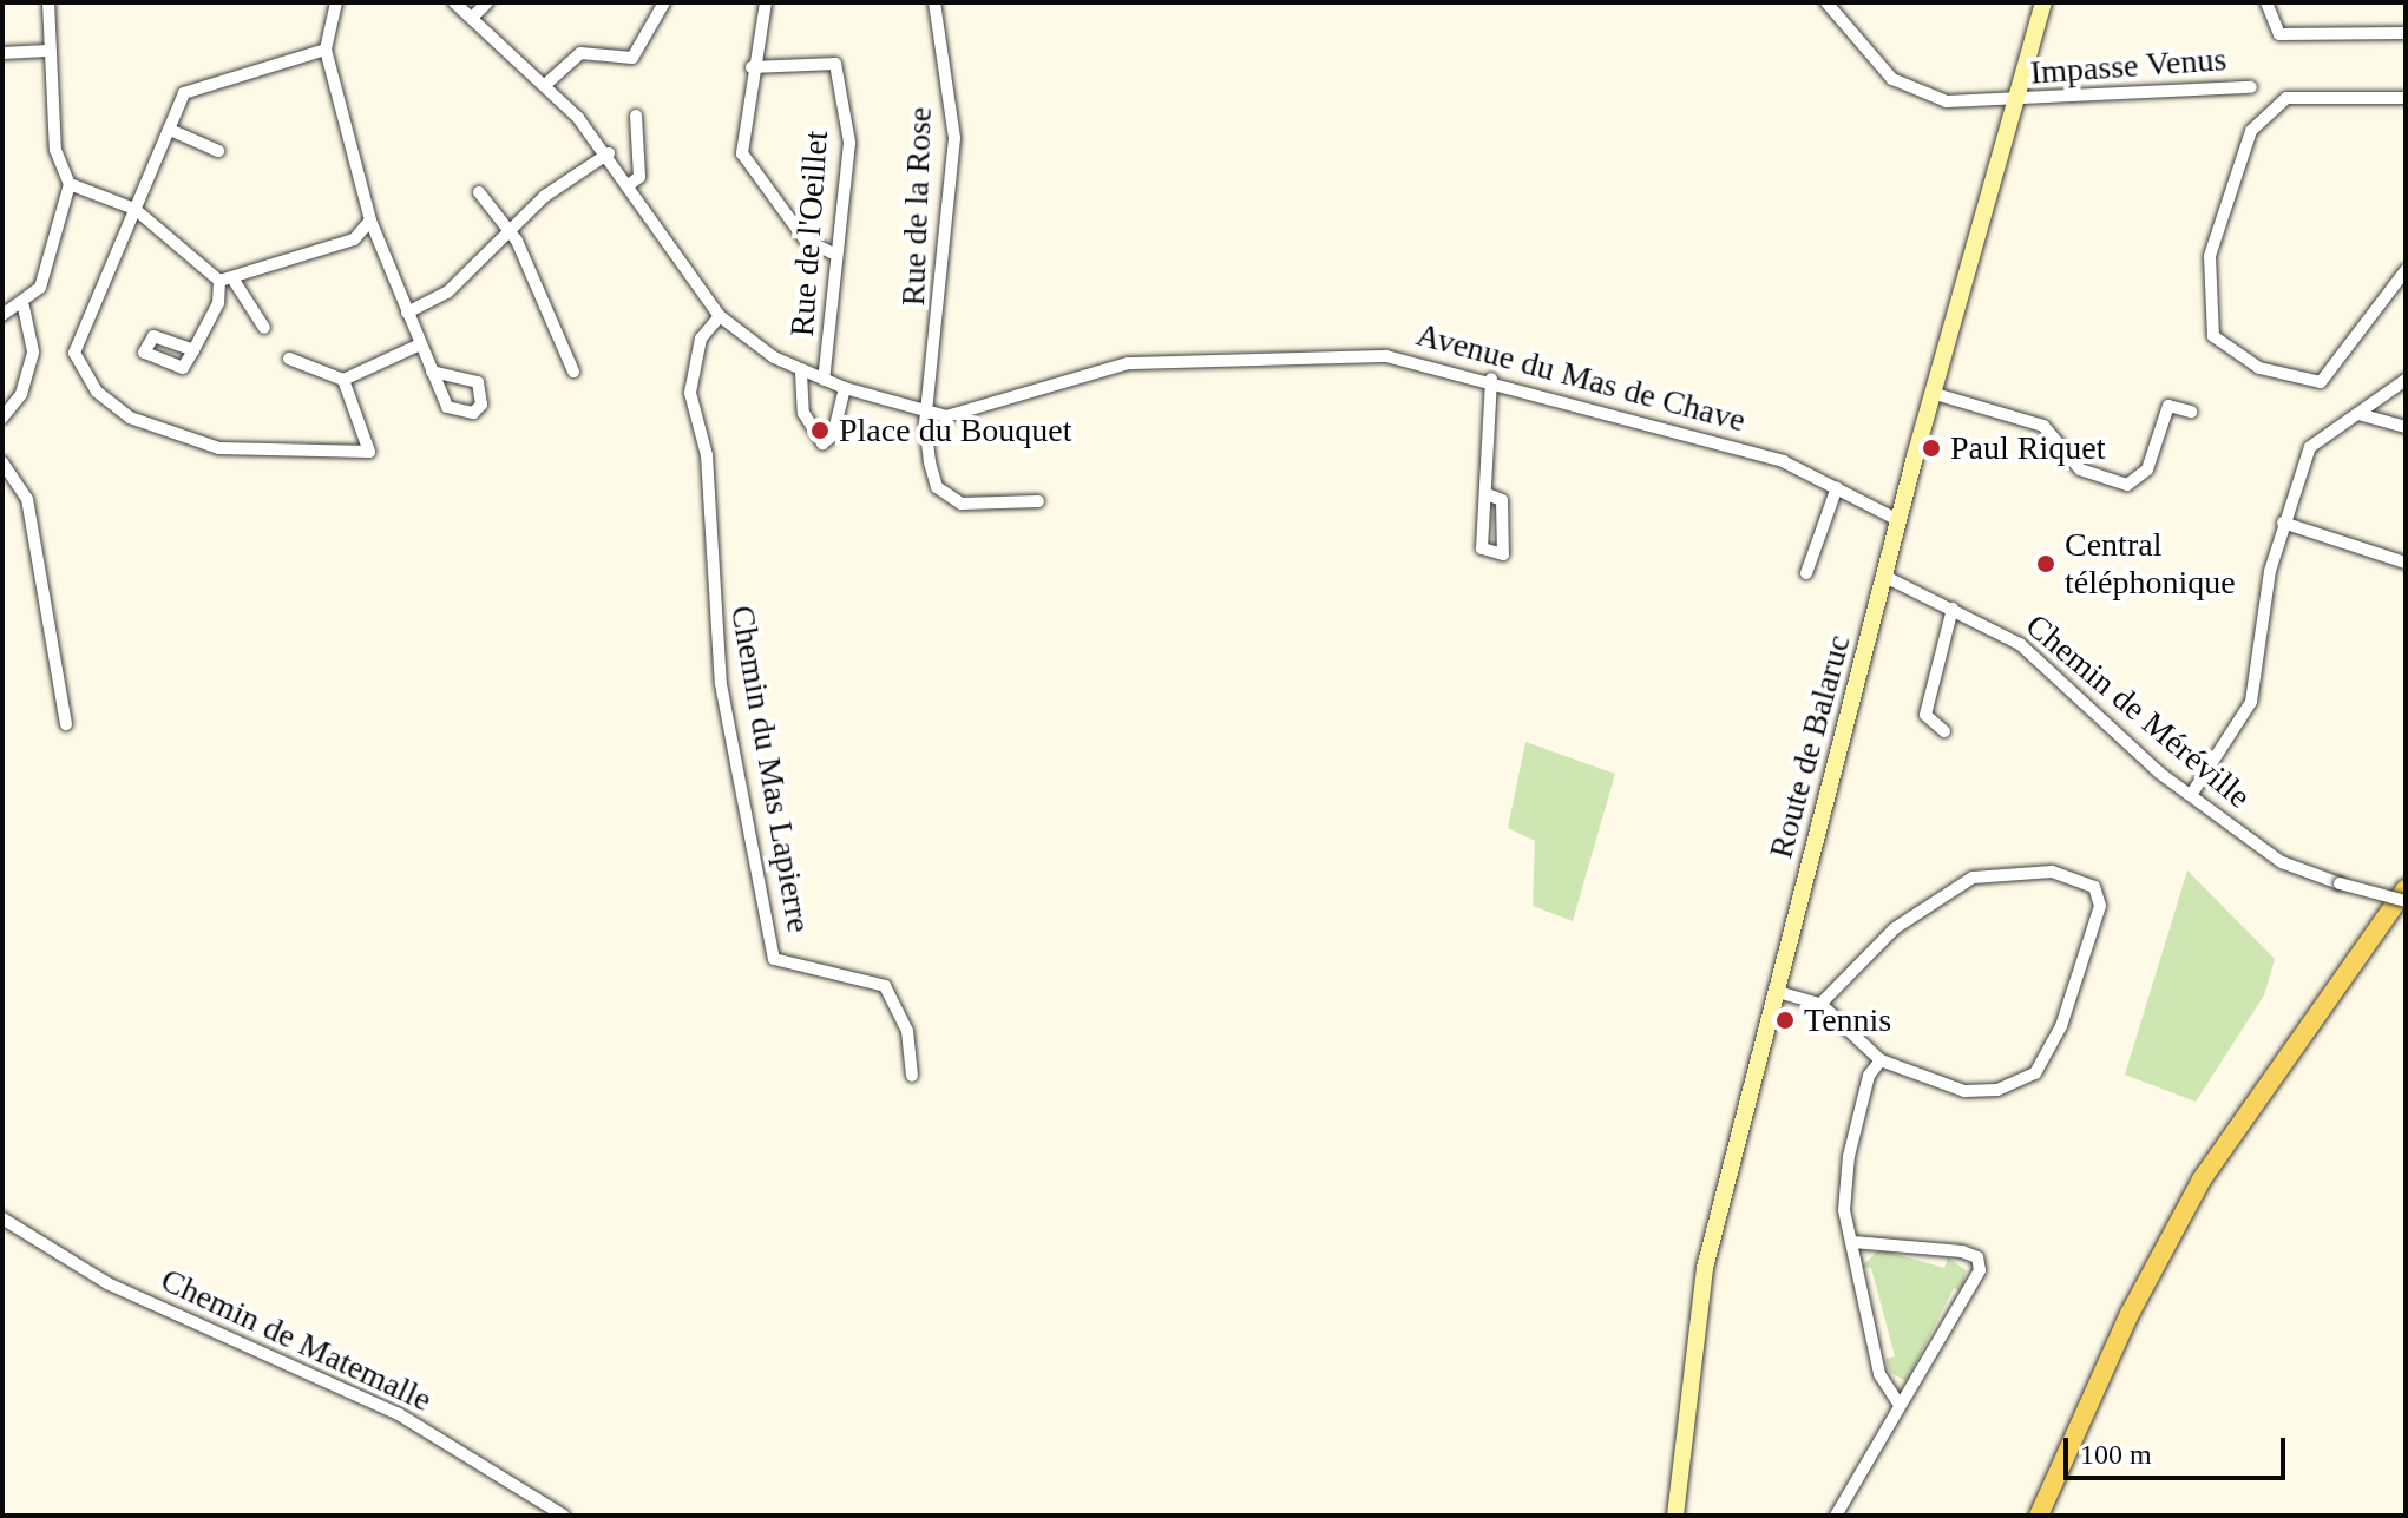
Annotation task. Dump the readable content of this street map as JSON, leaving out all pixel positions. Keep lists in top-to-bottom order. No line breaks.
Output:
{"streets":{"street":["Impasse Venus","Rue de la Rose","Rue de l'Oeillet","Avenue du Mas de Chave","Chemin de Méréville","Route de Balaruc","Chemin du Mas Lapierre","Chemin de Matemalle"]},"crossings":[["Impasse Venus","Route de Balaruc"],["Rue de la Rose","Avenue du Mas de Chave"],["Rue de l'Oeillet","Avenue du Mas de Chave"],["Avenue du Mas de Chave","Route de Balaruc"],["Avenue du Mas de Chave","Chemin du Mas Lapierre"],["Chemin de Méréville","Route de Balaruc"]],"places":["Place du Bouquet","Paul Riquet","Central téléphonique","Tennis"],"scale_bar":"100 m"}
